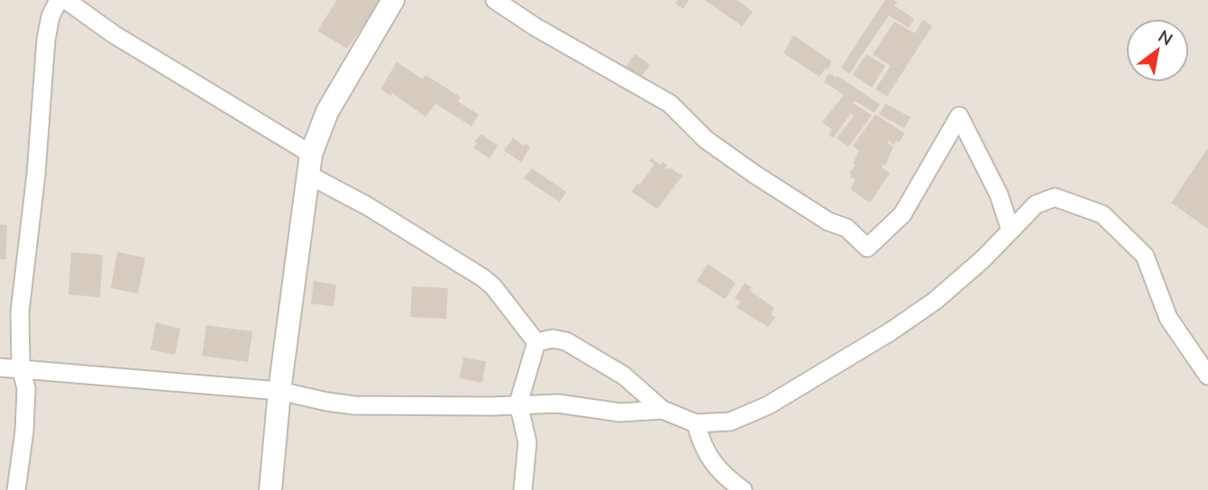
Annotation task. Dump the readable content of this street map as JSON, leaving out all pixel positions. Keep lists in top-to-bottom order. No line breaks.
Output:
{"north":"top right"}
